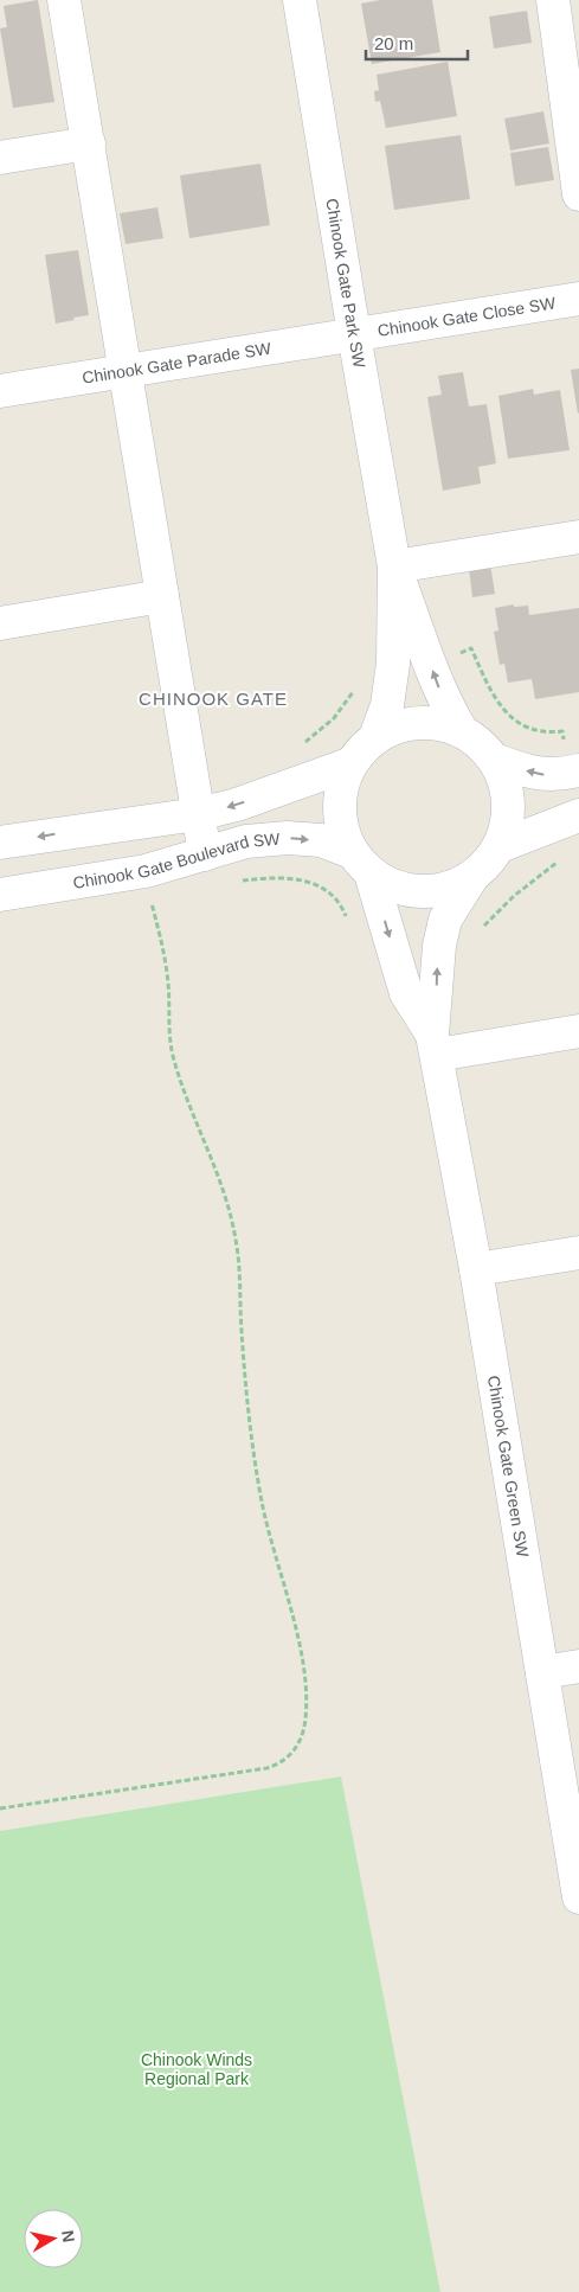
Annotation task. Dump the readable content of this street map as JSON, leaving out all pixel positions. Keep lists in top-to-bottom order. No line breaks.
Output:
{"streets":{"street":["Chinook Gate Park SW","Chinook Gate Close SW","Chinook Gate Parade SW","Chinook Gate Boulevard SW","Chinook Gate Green SW"]},"crossings":[["Chinook Gate Park SW","Chinook Gate Close SW"],["Chinook Gate Park SW","Chinook Gate Parade SW"],["Chinook Gate Park SW","Chinook Gate Boulevard SW"],["Chinook Gate Park SW","Chinook Gate Green SW"],["Chinook Gate Close SW","Chinook Gate Parade SW"],["Chinook Gate Boulevard SW","Chinook Gate Green SW"]],"districts":["CHINOOK GATE"],"parks":["Chinook Winds Regional Park"],"scale_bar":"20 m","north":"right"}
